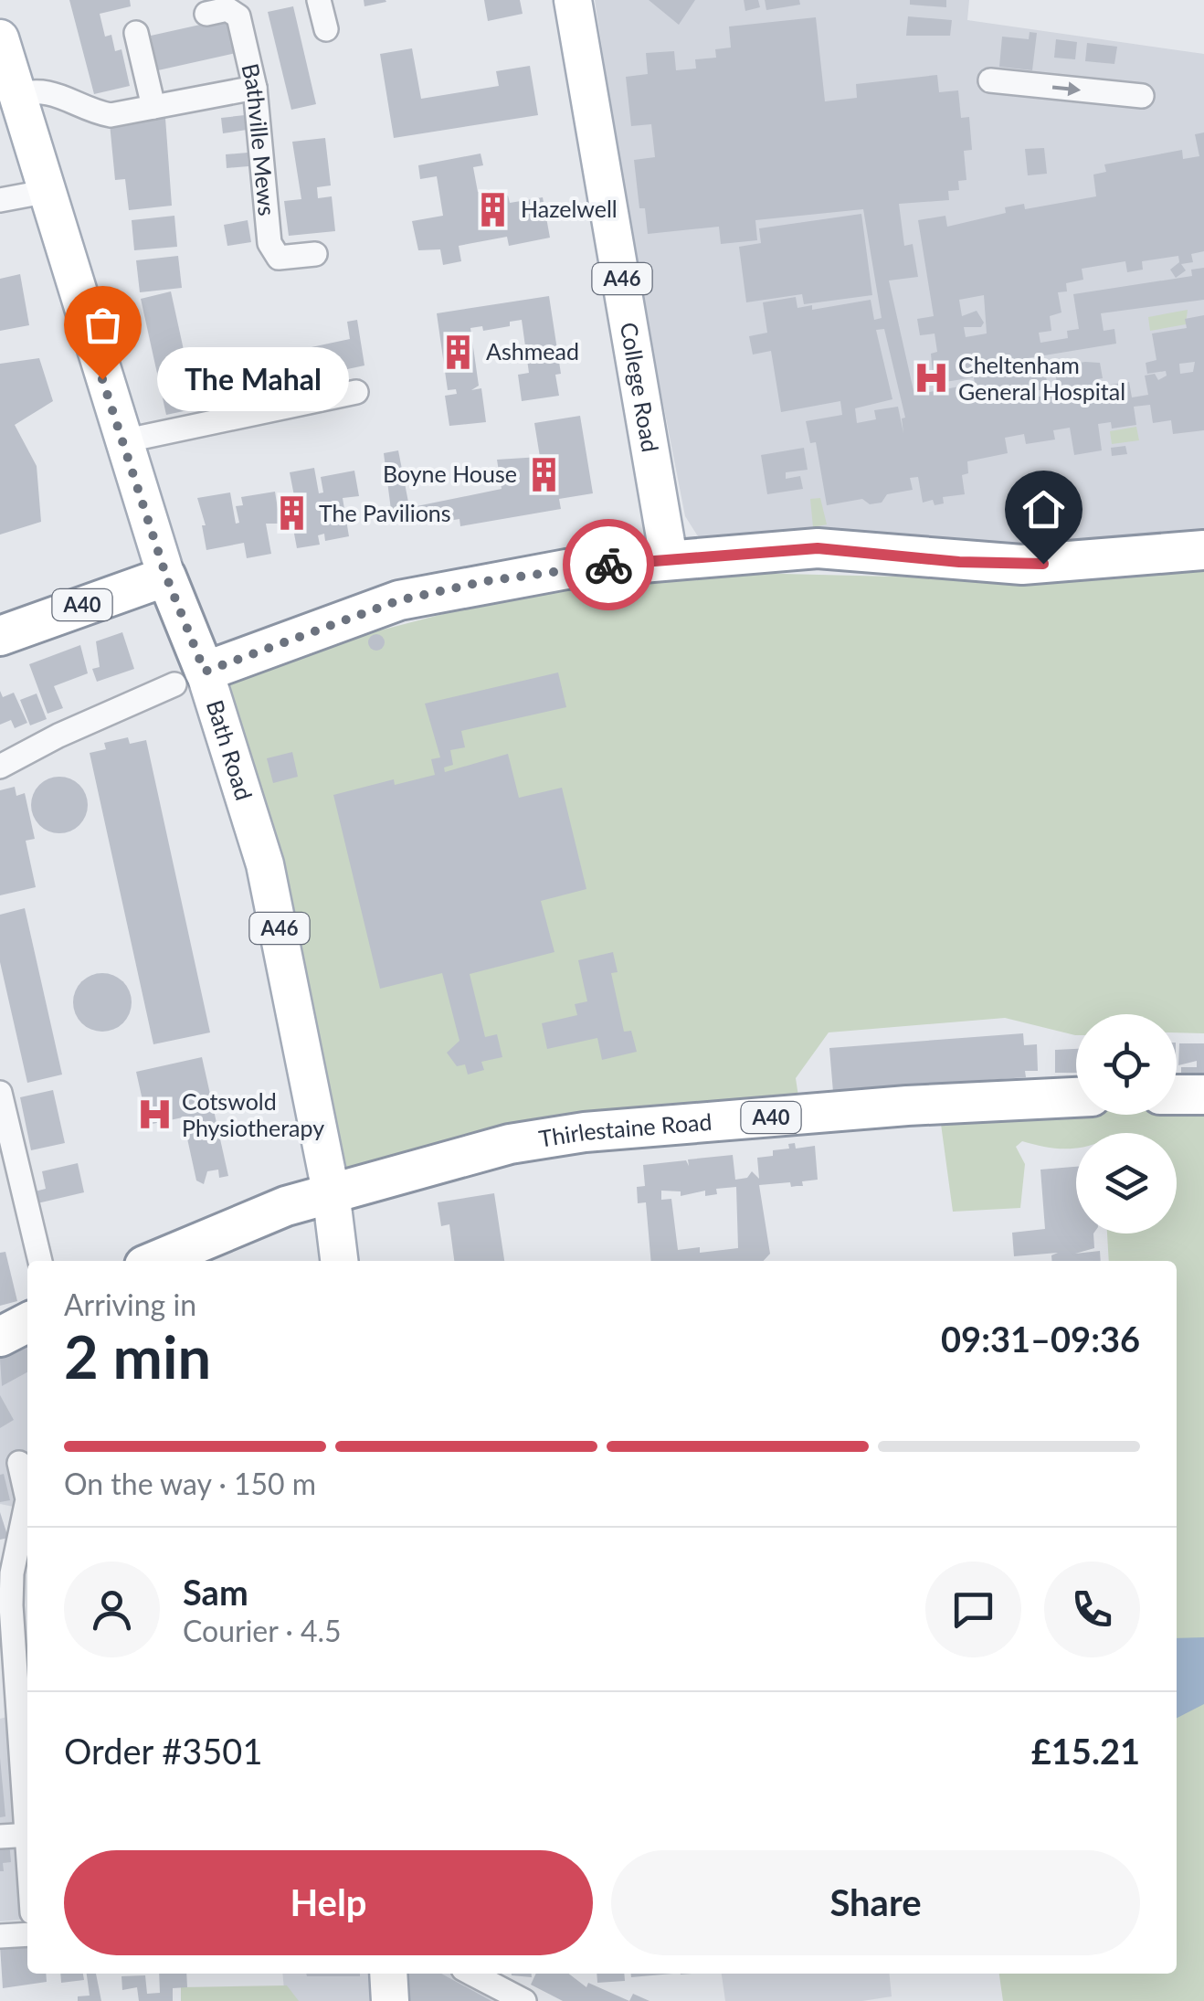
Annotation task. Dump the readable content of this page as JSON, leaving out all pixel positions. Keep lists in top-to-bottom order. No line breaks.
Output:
{"streets":{"highway":["A46","A40","Bath Road","Thirlestaine Road"],"main road":["College Road"],"street":["Bathville Mews"]},"crossings":[["A40","Bath Road"],["A40","Thirlestaine Road"],["Bath Road","Thirlestaine Road"]],"places":{"building":["Hazelwell","Ashmead","Boyne House","The Pavilions"],"hospital":["Cheltenham General Hospital","Cotswold Physiotherapy"],"other":["The Mahal"]},"page":{"bubble":"The Mahal","heading":["2 min","Arriving in","09:31–09:36"],"panel":["Sam","Courier · 4.5","Order #3501","£15.21"],"bar":"On the way · 150 m","buttons":["Help","Share"]}}
